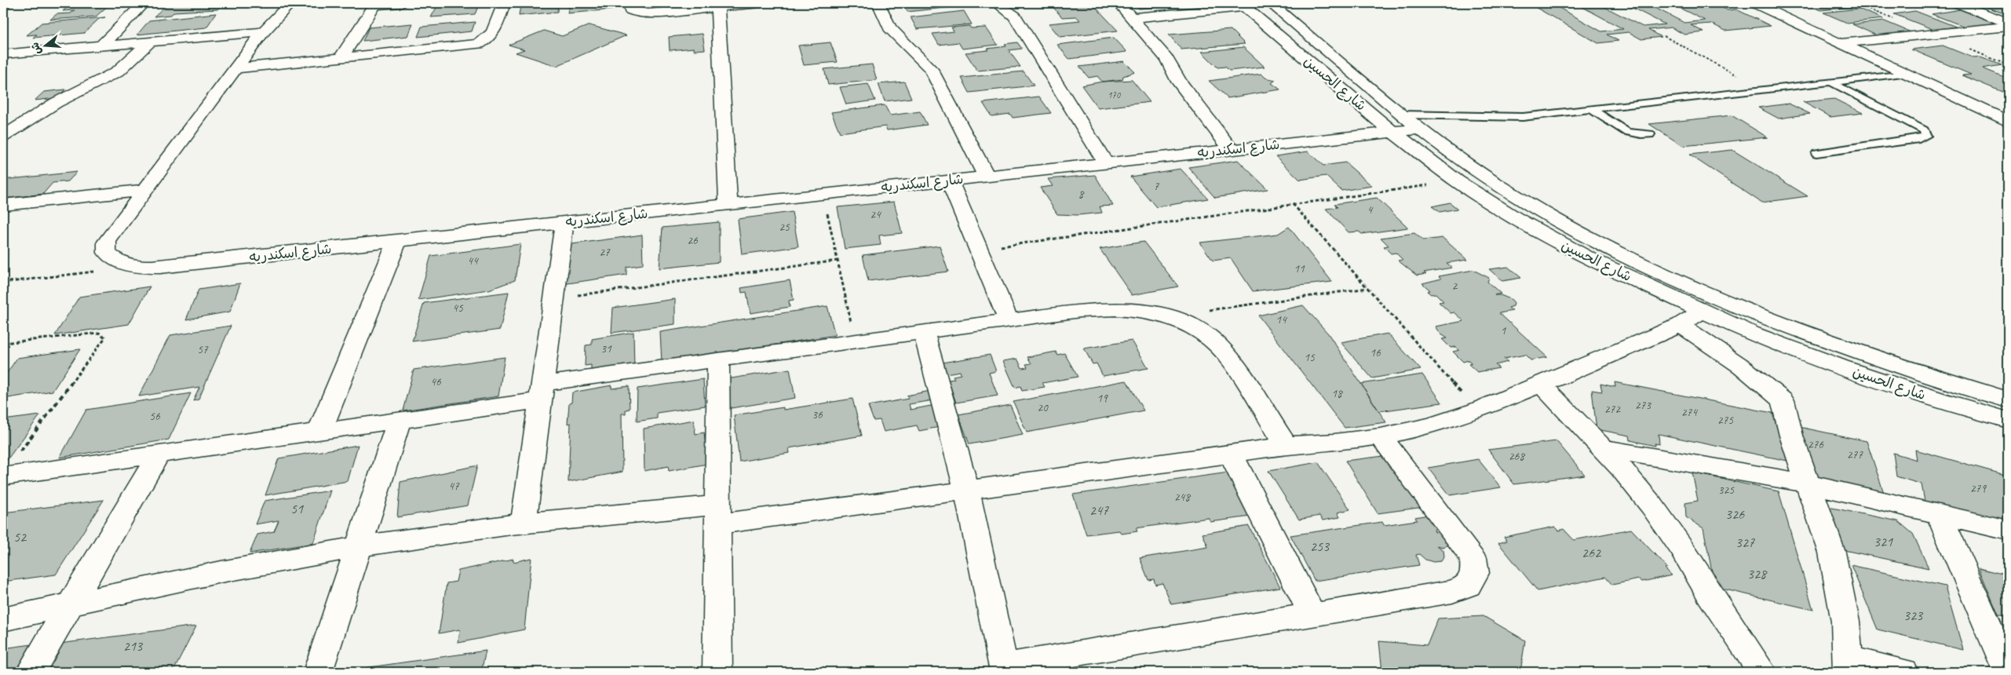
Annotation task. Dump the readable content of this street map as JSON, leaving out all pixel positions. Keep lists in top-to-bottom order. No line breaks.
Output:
{"streets":{"street":["شارع الحسين","شارع اسكندريه"]},"crossings":[["شارع الحسين","شارع اسكندريه"]],"house_numbers":["170","7","8","4","24","25","26","27","44","11","2","45","14","1","31","57","16","15","46","18","19","273","20","272","274","36","56","275","276","277","268","47","279","325","248","51","247","326","52","321","327","253","262","328","323","213"],"north":"left"}
